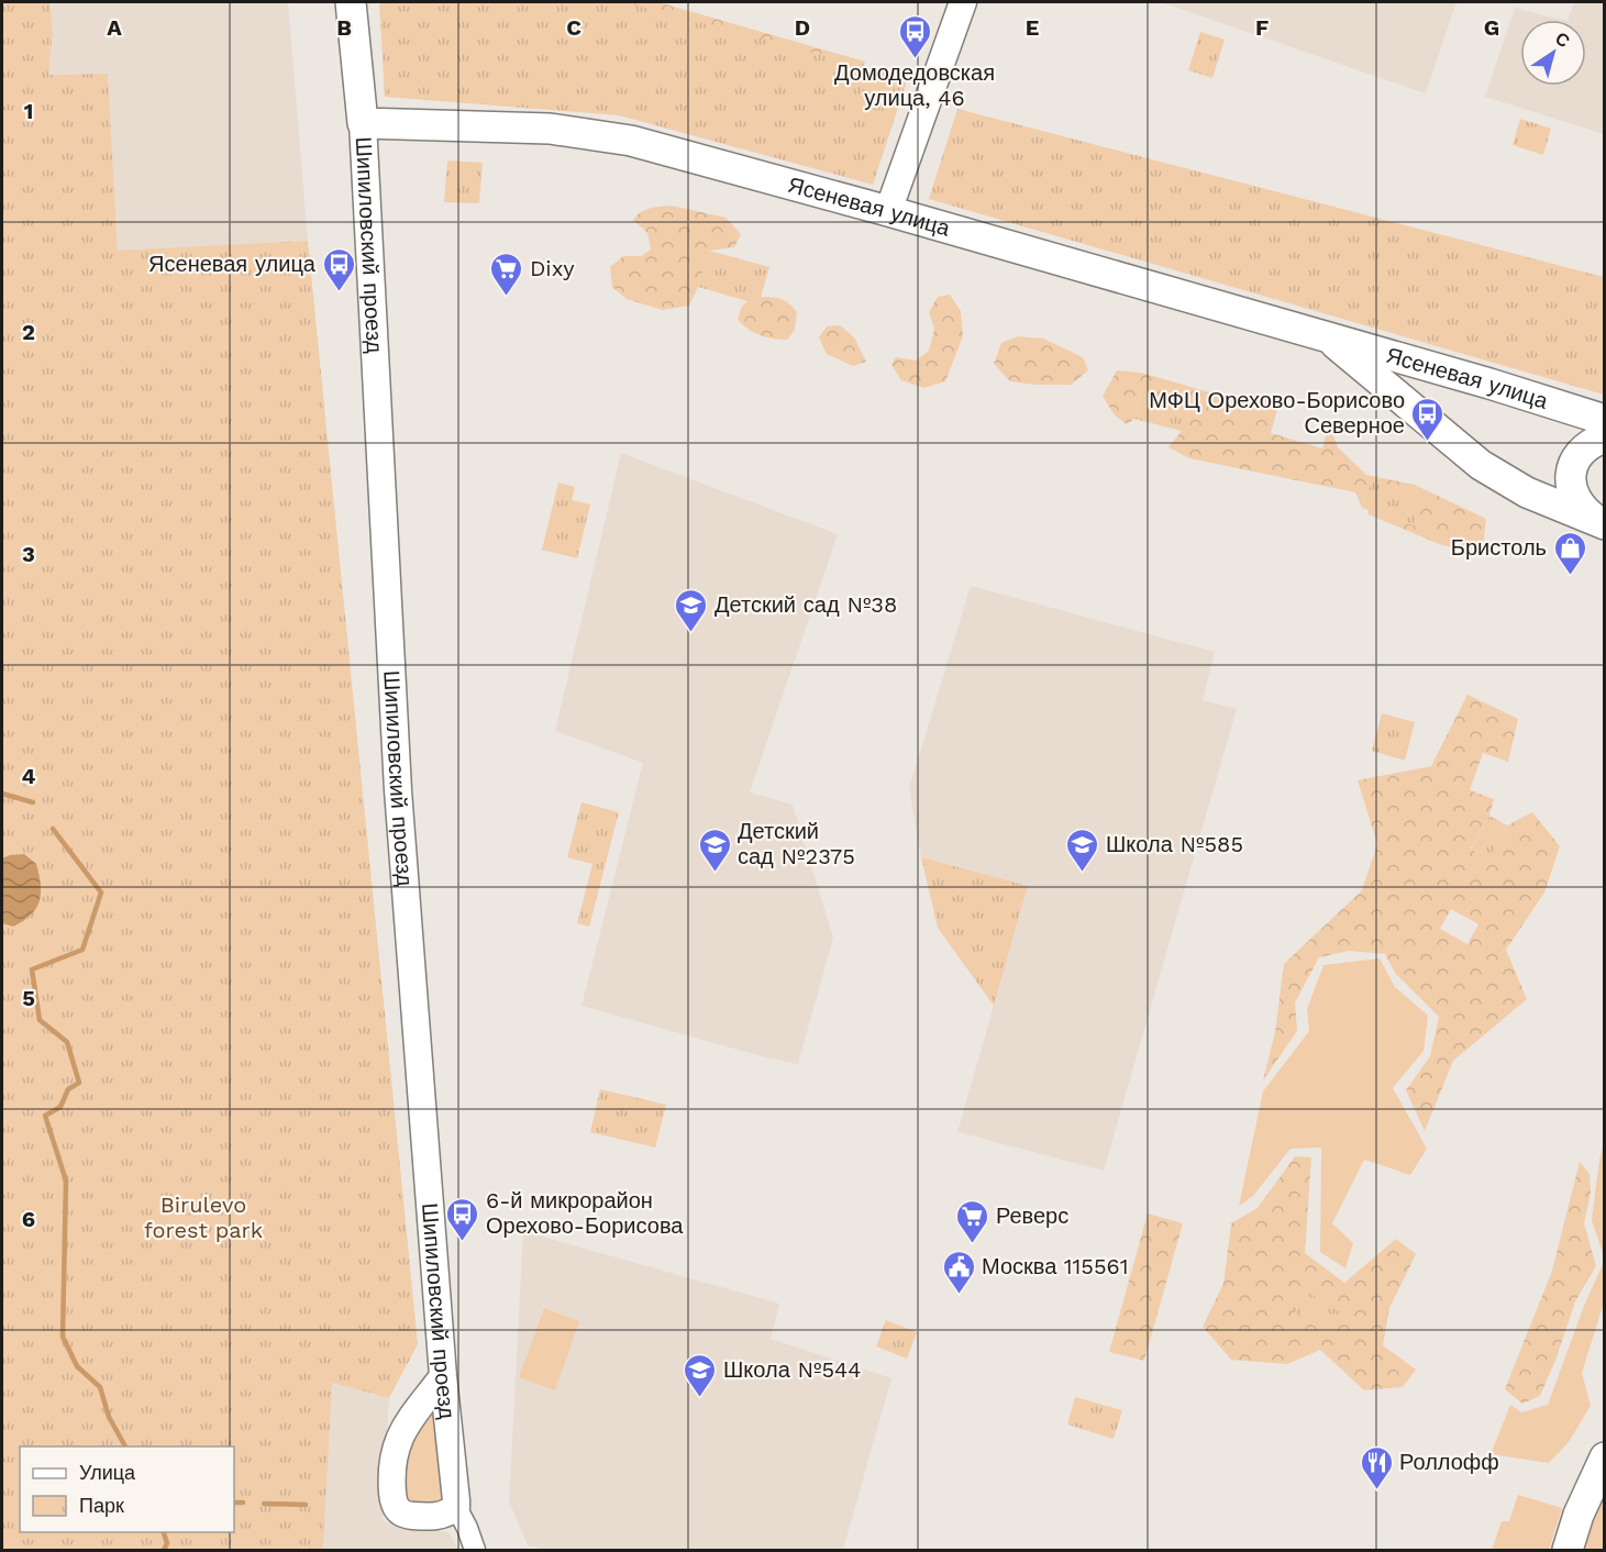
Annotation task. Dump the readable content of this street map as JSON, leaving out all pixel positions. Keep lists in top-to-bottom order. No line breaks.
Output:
{"streets":{"main road":["Ясеневая улица","Шипиловский проезд"]},"crossings":[["Ясеневая улица","Шипиловский проезд"]],"parks":["Birulevo forest park"],"places":{"bus stop":["Домодедовская улица, 46","Ясеневая улица","МФЦ Орехово-Борисово Северное","6-й микрорайон Орехово-Борисова"],"supermarket":["Dixy","Реверс"],"shop":["Бристоль"],"school or university":["Детский сад №38","Детский сад №2375","Школа №585","Школа №544"],"public building":["Москва 115561"],"restaurant":["Роллофф"]},"legend":["Улица","Парк"],"north":"top right","grid":{"columns":["A","B","C","D","E","F","G"],"rows":["1","2","3","4","5","6"]}}
